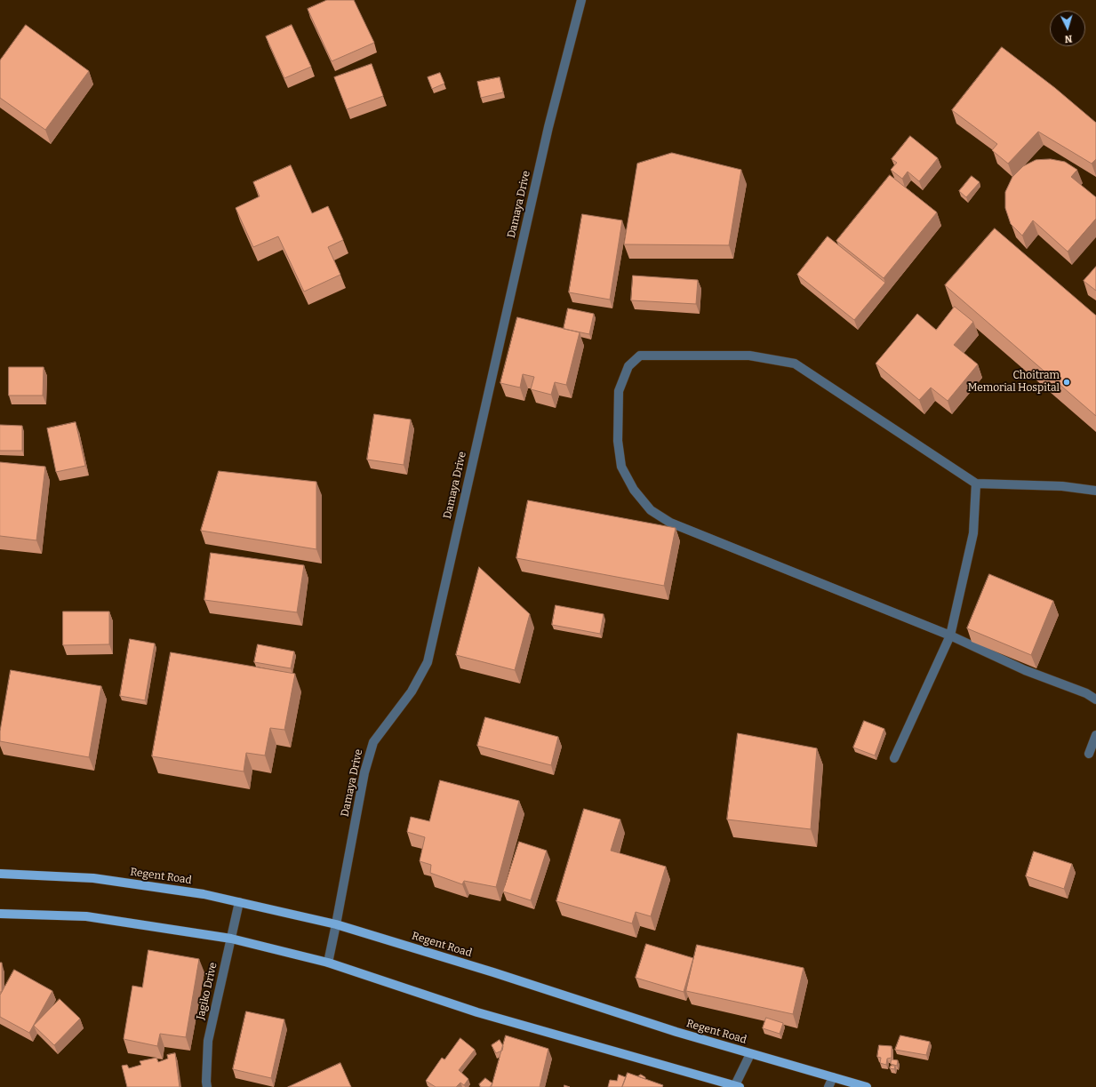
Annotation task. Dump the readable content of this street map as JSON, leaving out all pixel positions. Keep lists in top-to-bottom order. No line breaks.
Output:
{"streets":{"main road":["Regent Road"],"street":["Damaya Drive","Jagiko Drive"]},"crossings":[["Damaya Drive","Regent Road"],["Regent Road","Jagiko Drive"]],"places":["Choitram Memorial Hospital"],"north":"bottom"}
